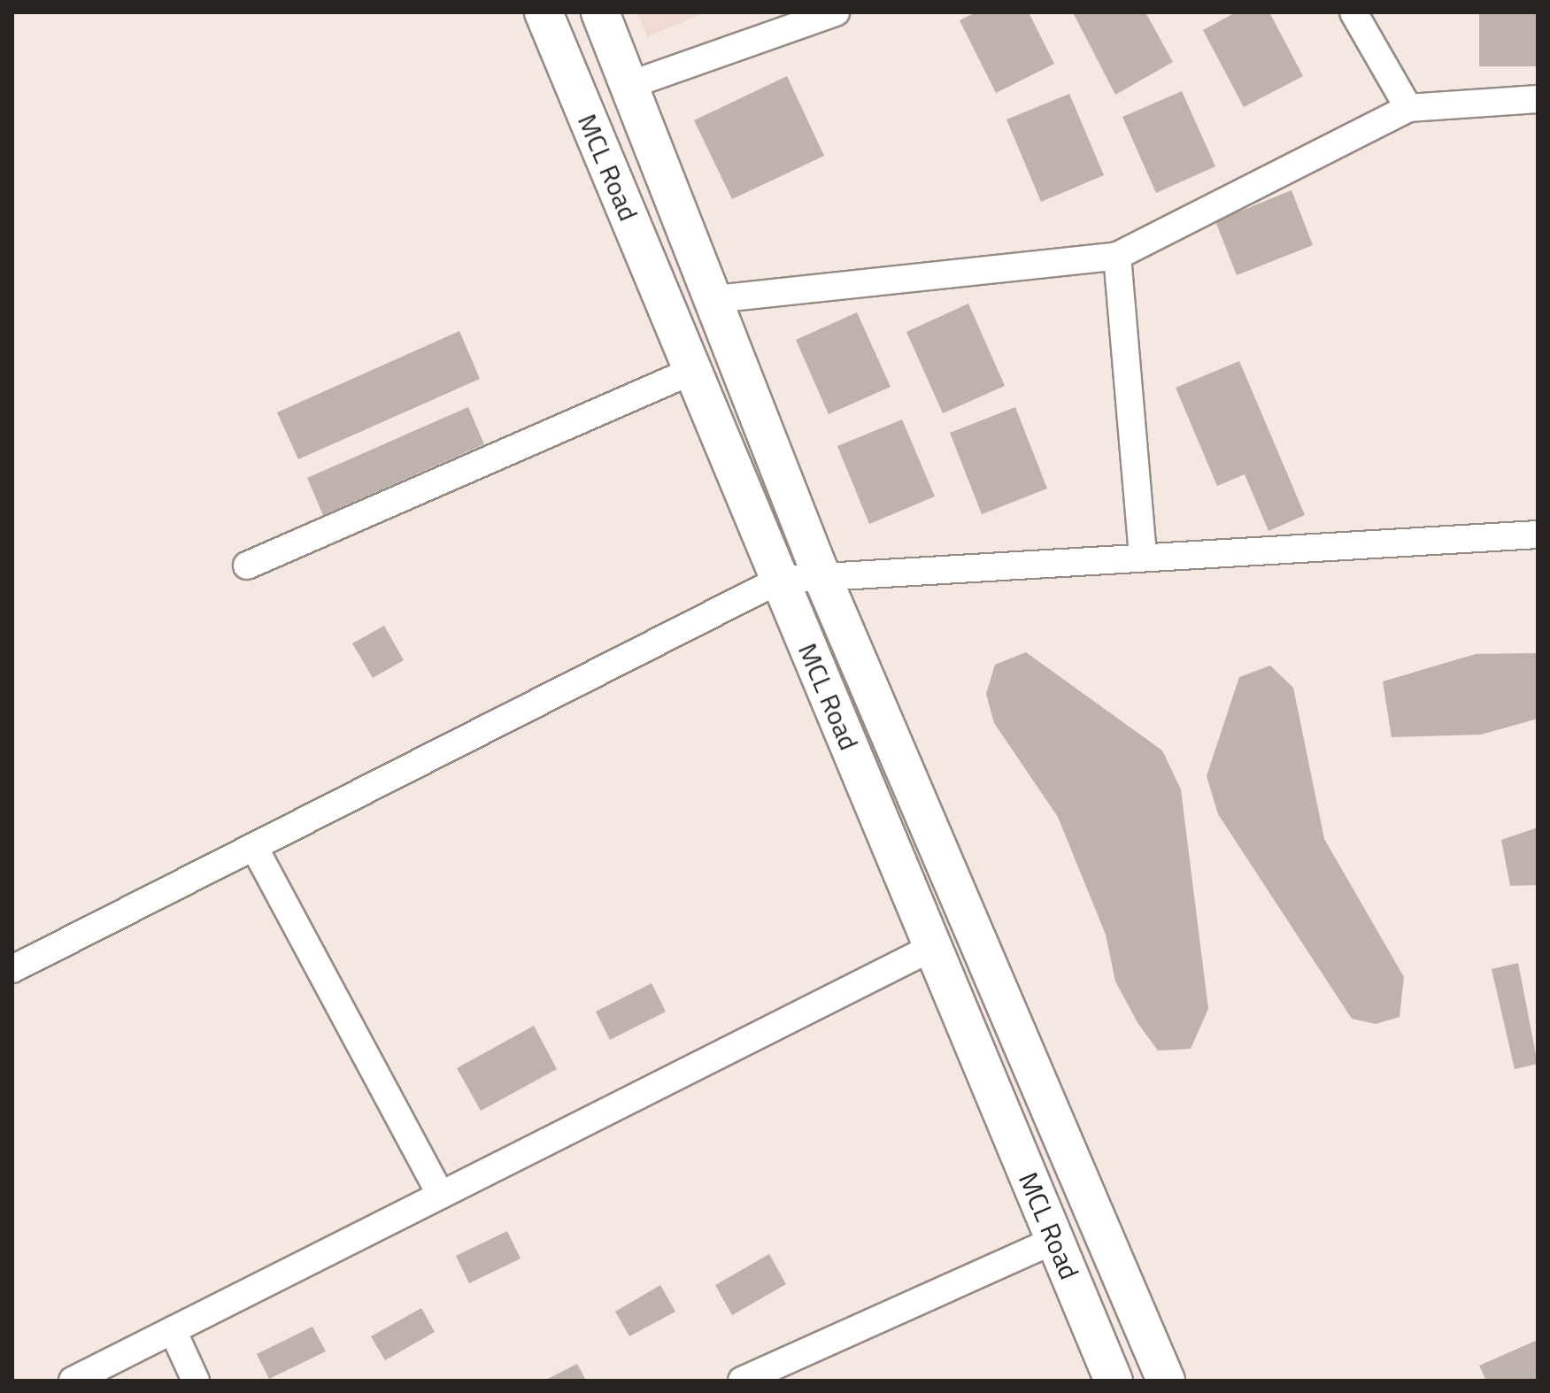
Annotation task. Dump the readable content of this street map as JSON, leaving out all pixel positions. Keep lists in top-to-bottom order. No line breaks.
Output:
{"streets":{"street":["MCL Road"]}}
